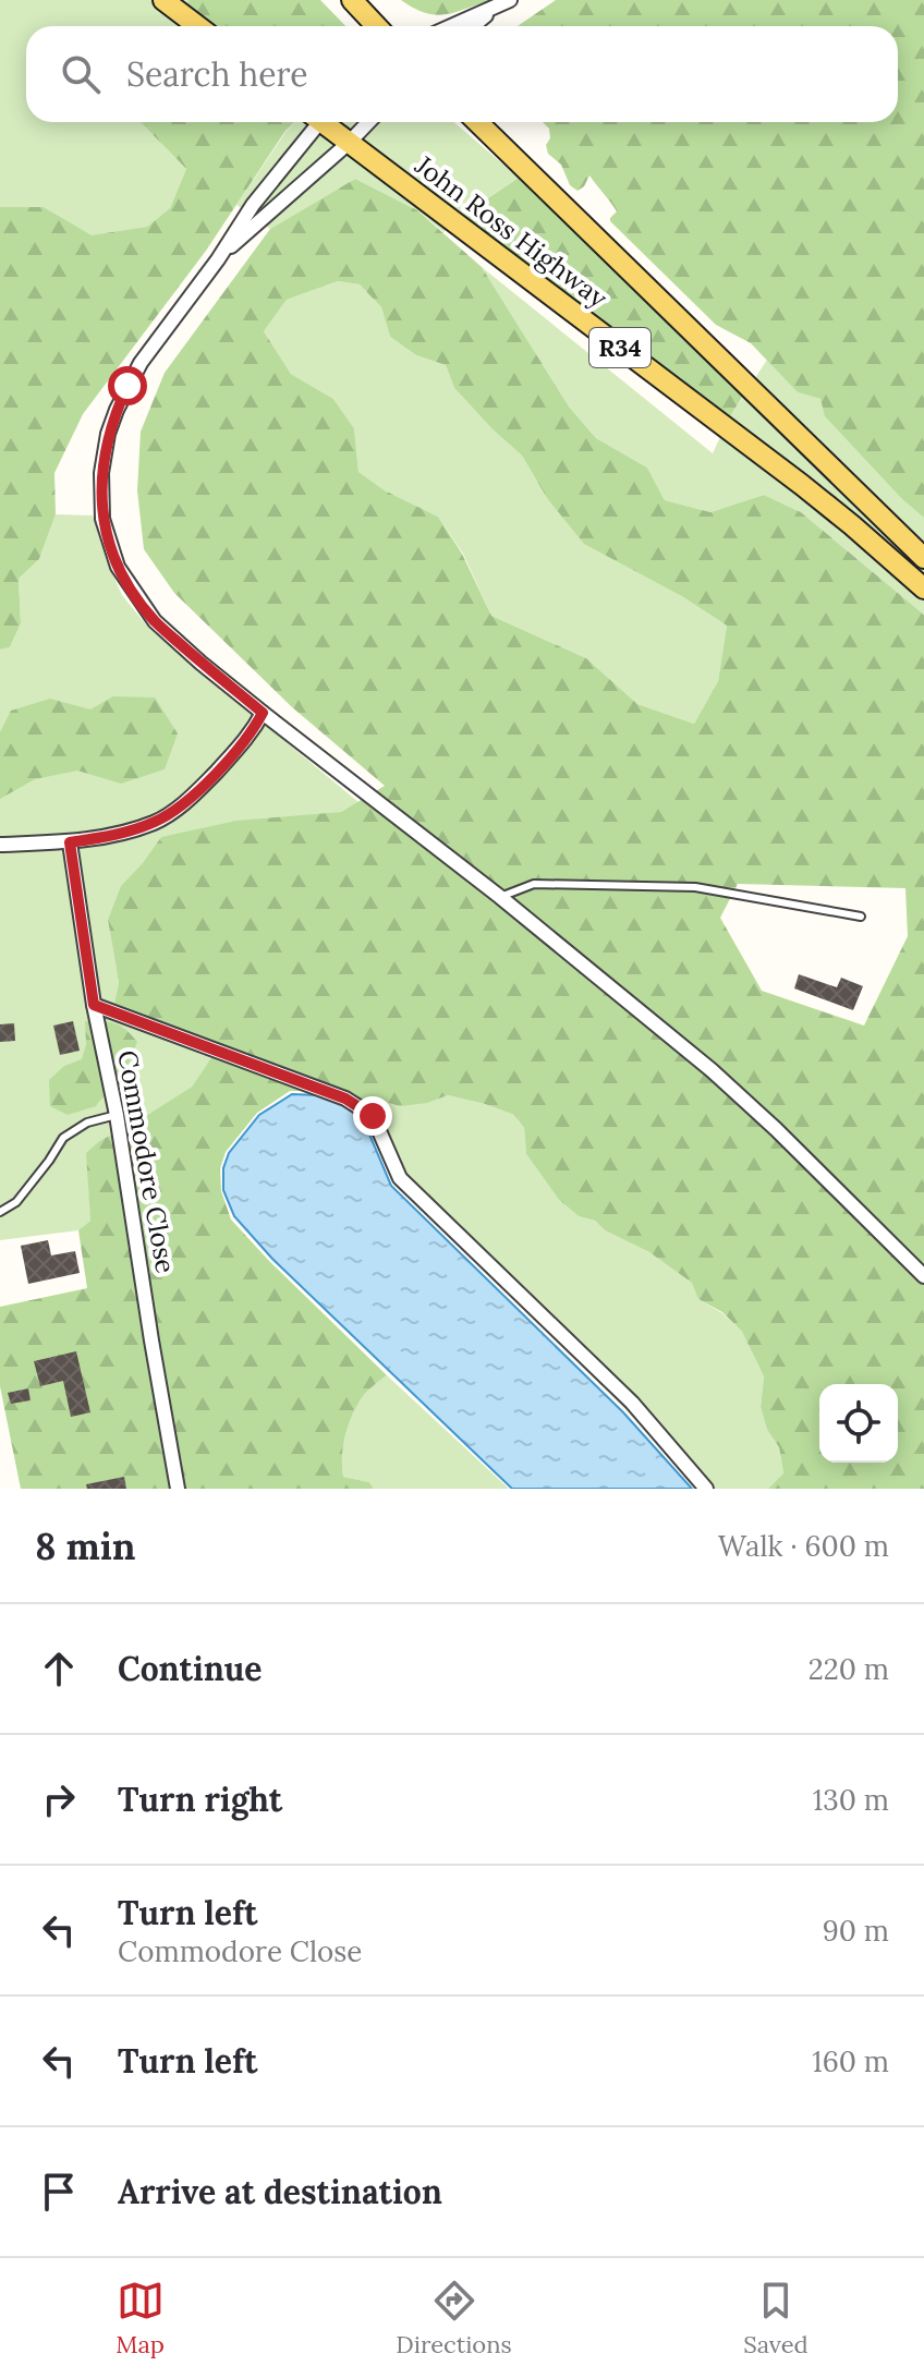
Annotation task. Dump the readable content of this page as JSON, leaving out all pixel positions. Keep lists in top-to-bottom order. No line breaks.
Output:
{"streets":{"main road":["John Ross Highway","R34"],"street":["Commodore Close"]},"page":{"search":"Search here","heading":["8 min","Walk · 600 m"],"list":[["Continue","220 m"],["Turn right","130 m"],["Turn left","Commodore Close","90 m"],["Turn left","160 m"],"Arrive at destination"],"nav":["Map","Directions","Saved"]}}
